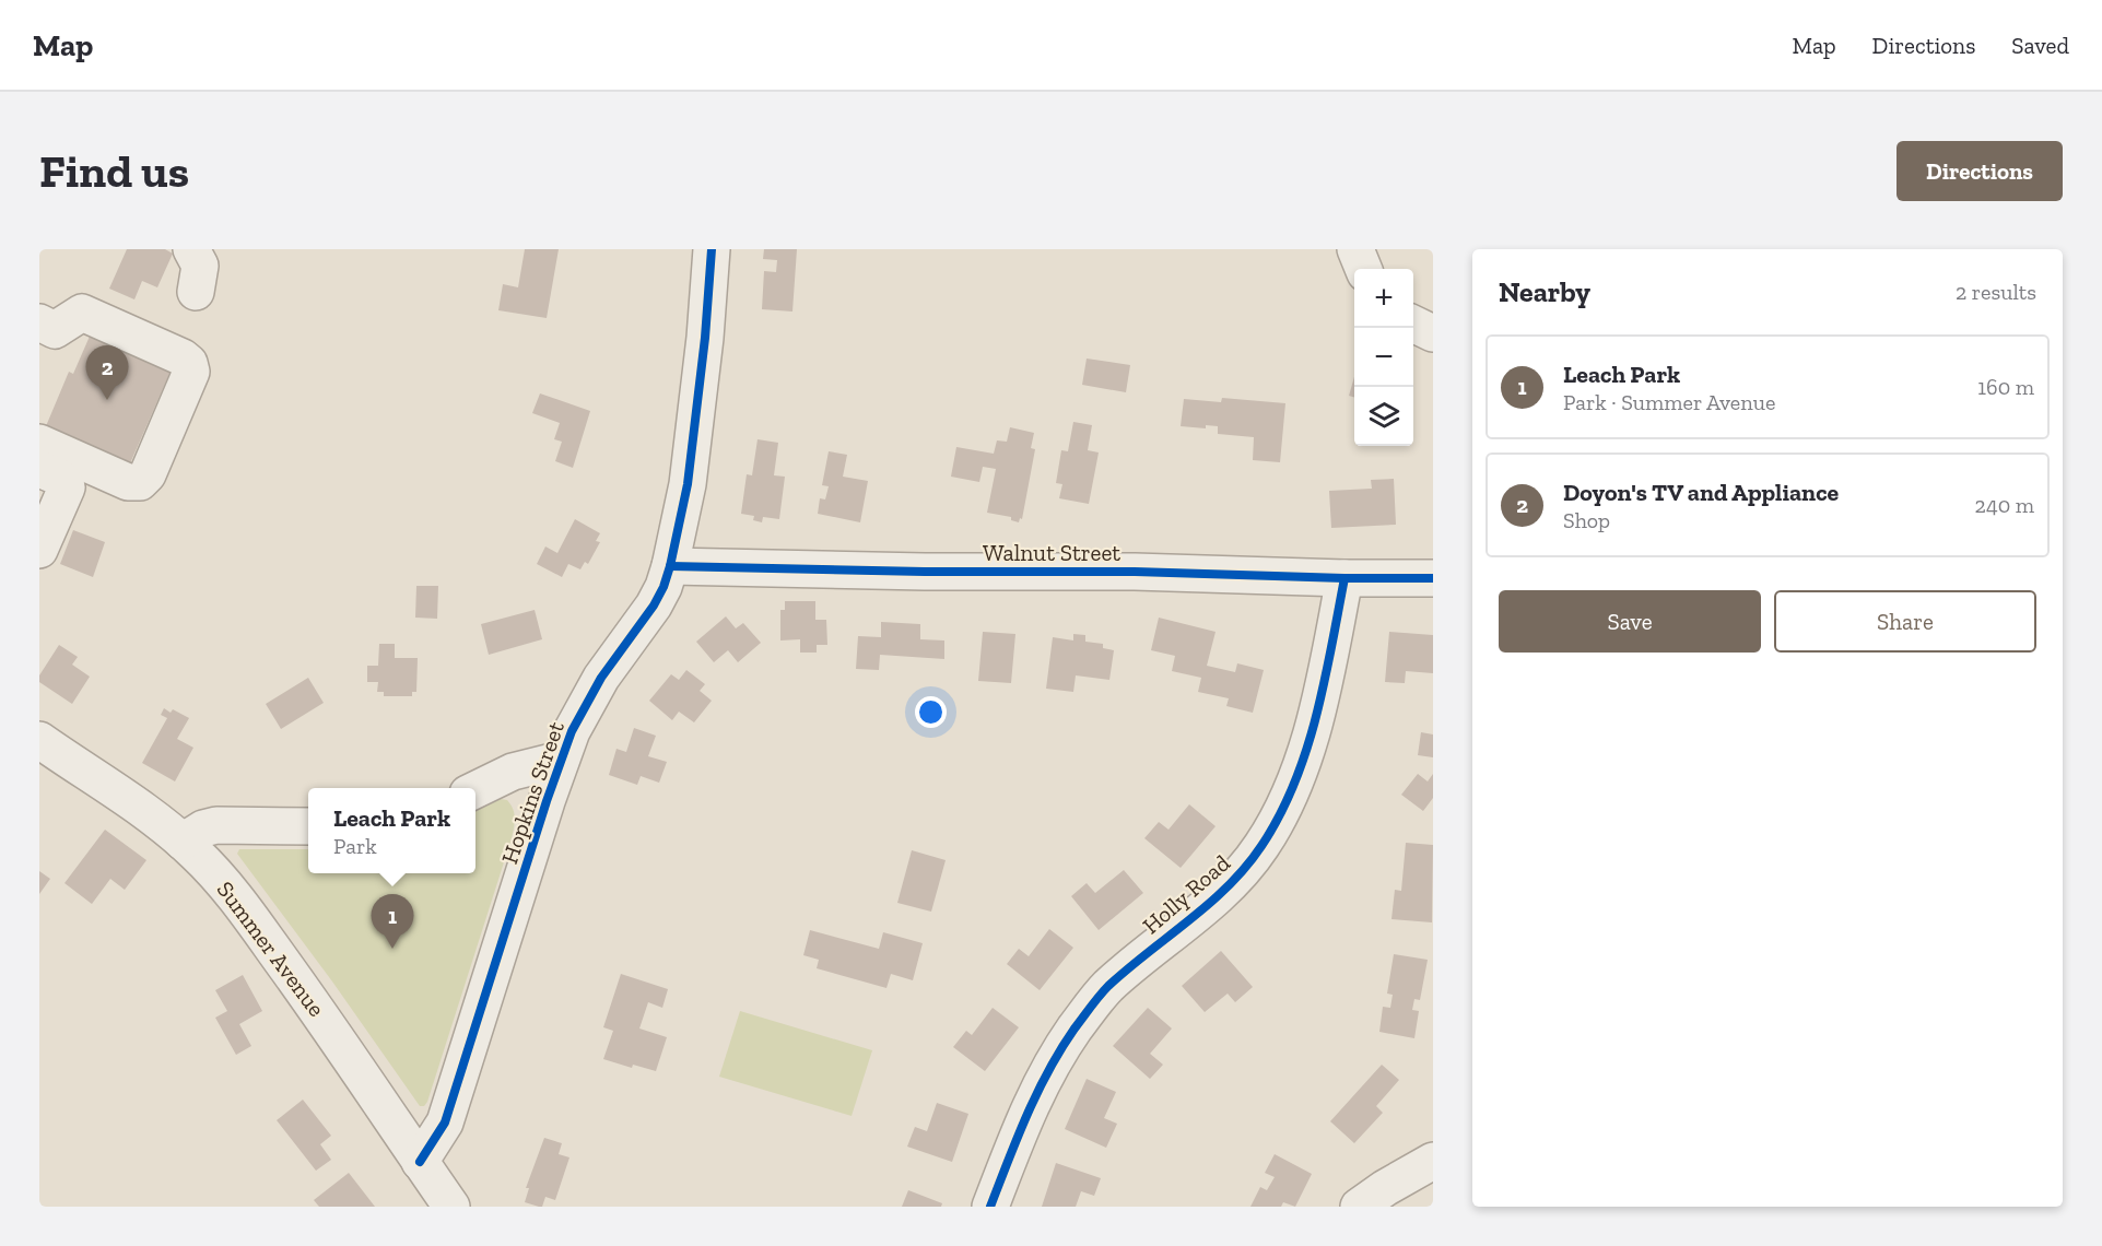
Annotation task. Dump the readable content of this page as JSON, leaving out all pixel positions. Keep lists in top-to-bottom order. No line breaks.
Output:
{"streets":{"street":["Walnut Street","Hopkins Street","Holly Road","Summer Avenue"]},"crossings":[["Walnut Street","Hopkins Street"],["Walnut Street","Holly Road"],["Hopkins Street","Summer Avenue"]],"page":{"header":"Map","nav":["Map","Directions","Saved"],"buttons":["Directions",["Save","Share"]],"title":"Find us","heading":["Nearby","2 results"],"map_buttons":["+","−"],"list":[{"mark":"1","name":"Leach Park","note":"Park · Summer Avenue","value":"160 m"},{"mark":"2","name":"Doyon's TV and Appliance","note":"Shop","value":"240 m"}],"pins":["2","1"],"popup":["Leach Park","Park"]}}
